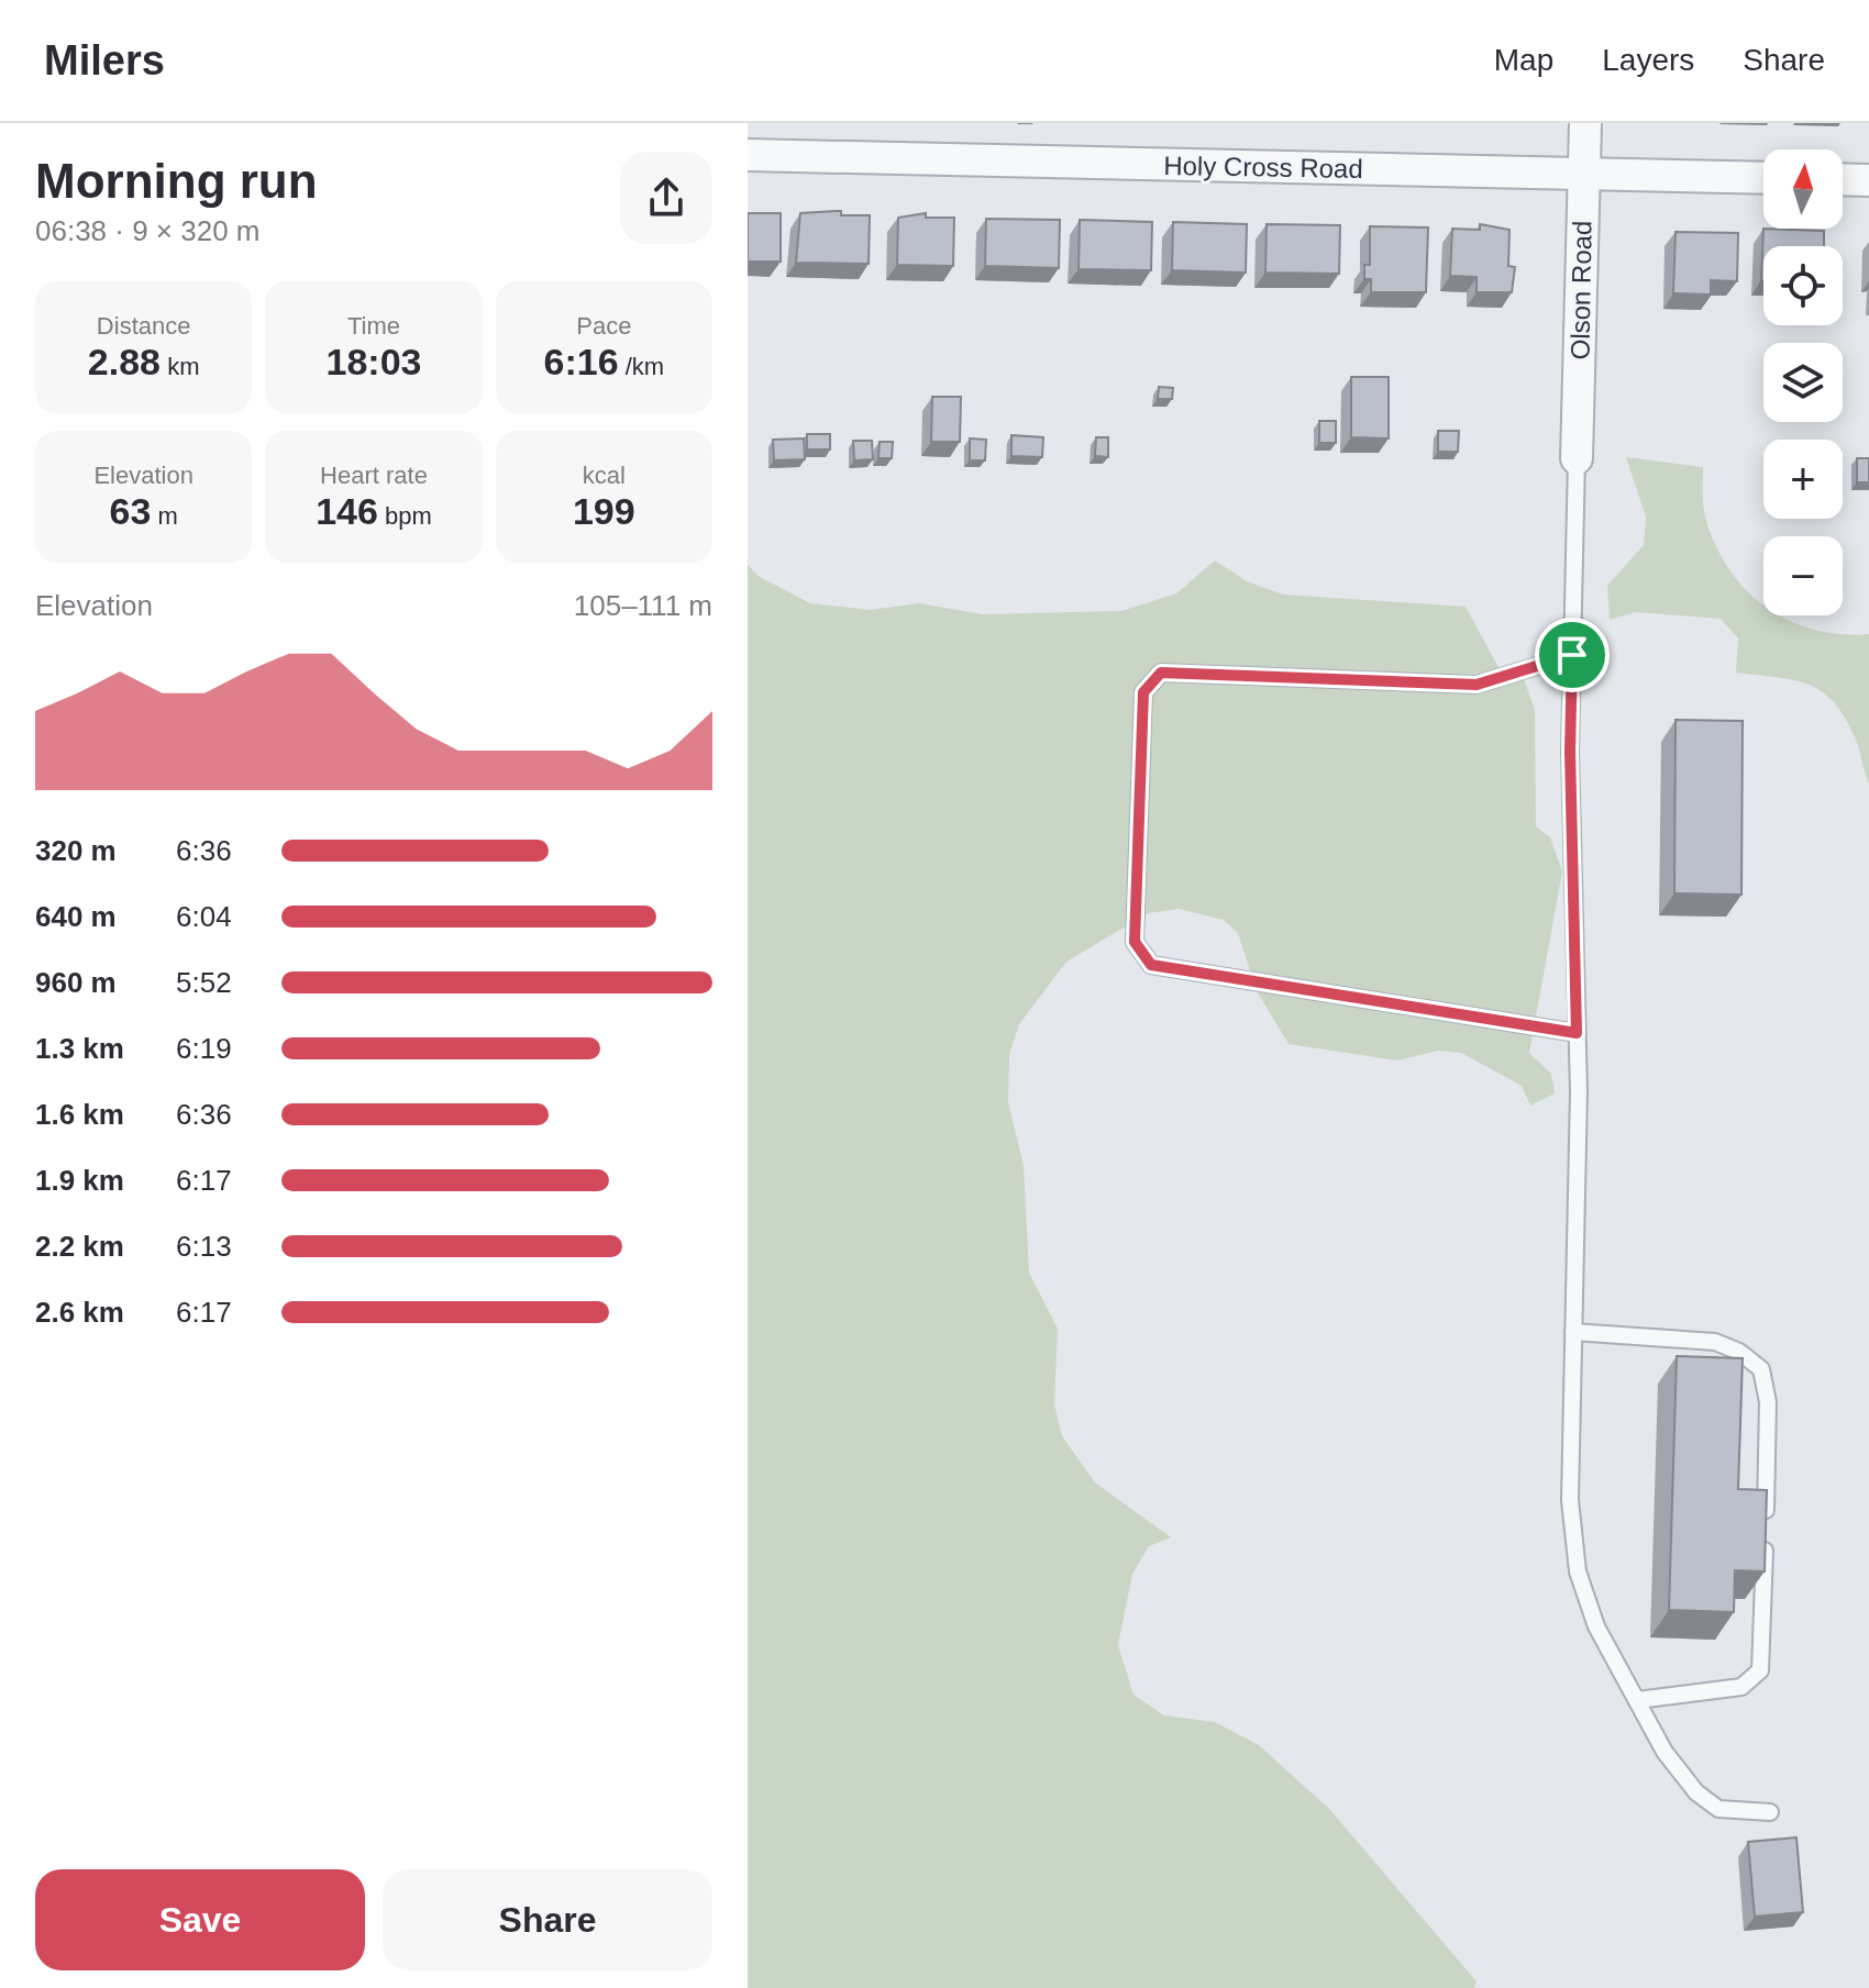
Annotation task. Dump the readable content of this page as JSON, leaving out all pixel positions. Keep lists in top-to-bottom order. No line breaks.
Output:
{"streets":{"street":["Holy Cross Road","Olson Road"]},"crossings":[["Holy Cross Road","Olson Road"]],"north":"top","page":{"header":"Milers","nav":["Map","Layers","Share"],"heading":["Morning run","06:38 · 9 × 320 m"],"map_buttons":["+","−"],"stats":[["Distance","2.88 km"],["Time","18:03"],["Pace","6:16 /km"],["Elevation","63 m"],["Heart rate","146 bpm"],["kcal","199"]],"chart":["Elevation","105–111 m"],"list":[{"name":"320 m","note":"6:36"},{"name":"640 m","note":"6:04"},{"name":"960 m","note":"5:52"},{"name":"1.3 km","note":"6:19"},{"name":"1.6 km","note":"6:36"},{"name":"1.9 km","note":"6:17"},{"name":"2.2 km","note":"6:13"},{"name":"2.6 km","note":"6:17"}],"buttons":["Save","Share"]}}
